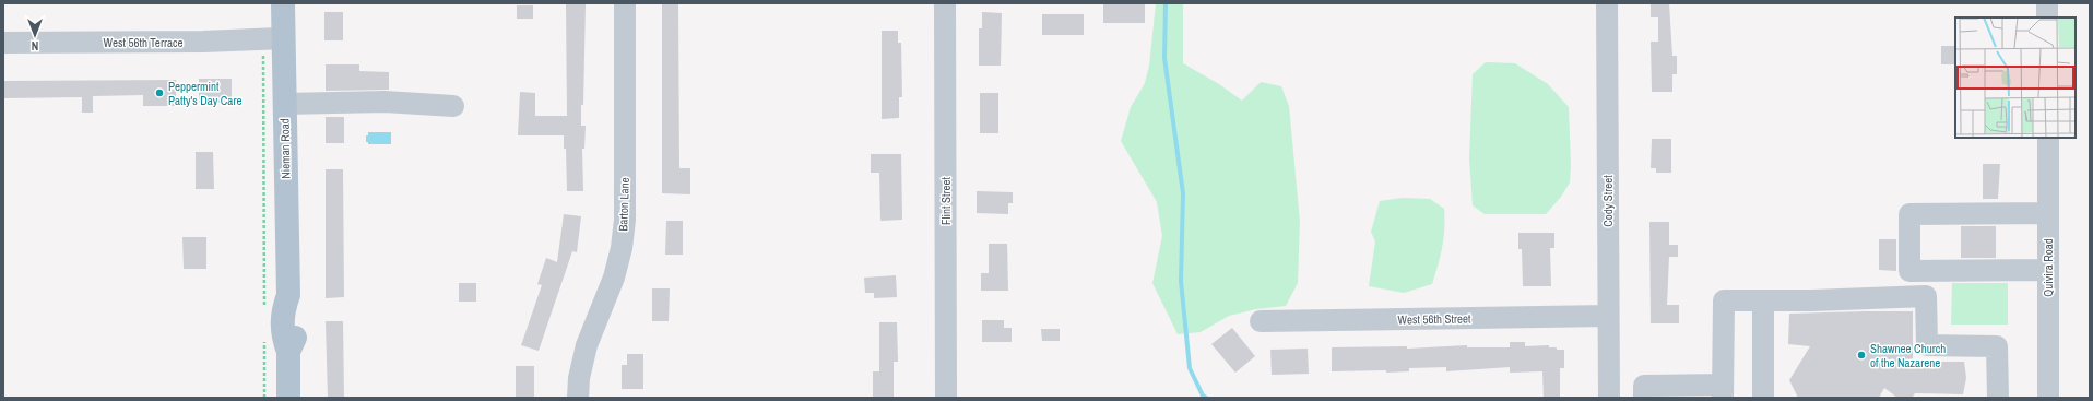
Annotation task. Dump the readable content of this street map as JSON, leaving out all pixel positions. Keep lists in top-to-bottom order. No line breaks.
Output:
{"streets":{"main road":["Nieman Road"],"street":["West 56th Terrace","Flint Street","Cody Street","Barton Lane","Quivira Road","West 56th Street"]},"crossings":[["West 56th Terrace","Nieman Road"],["Cody Street","West 56th Street"]],"places":["Peppermint Patty's Day Care","Shawnee Church of the Nazarene"],"north":"bottom"}
